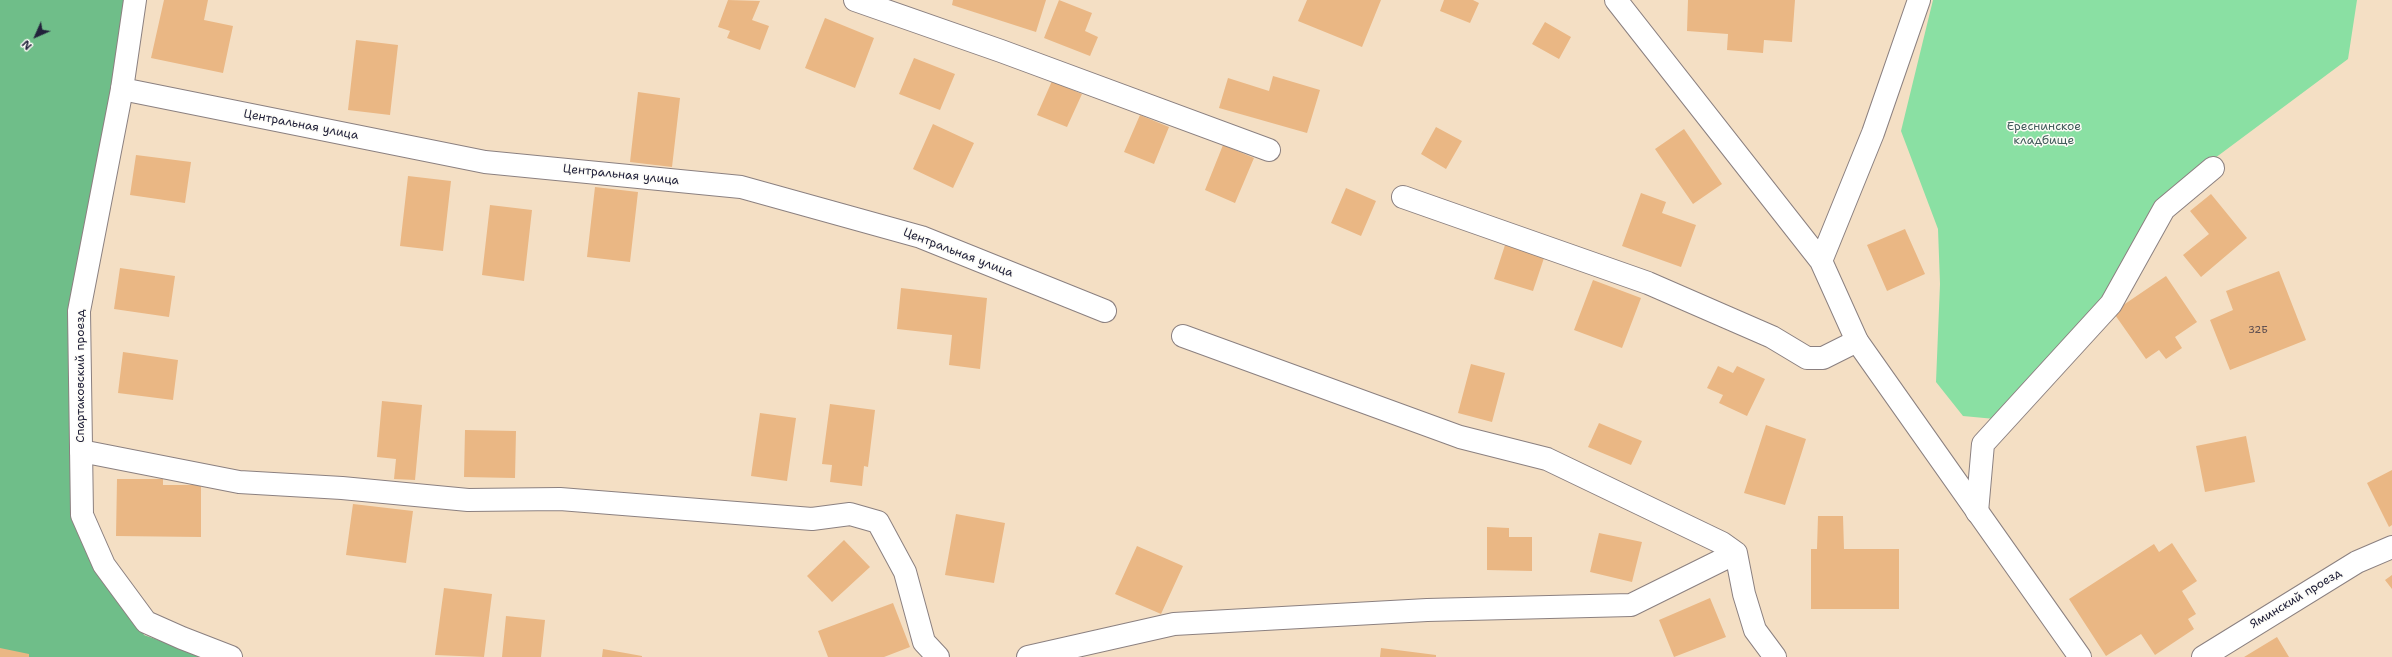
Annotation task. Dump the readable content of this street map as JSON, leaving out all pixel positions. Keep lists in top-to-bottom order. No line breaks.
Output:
{"streets":{"street":["Центральная улица","Спартаковский проезд","Яминский проезд"]},"crossings":[["Центральная улица","Спартаковский проезд"]],"parks":["Ереснинское кладбище"],"house_numbers":["32Б"],"north":"bottom left"}
